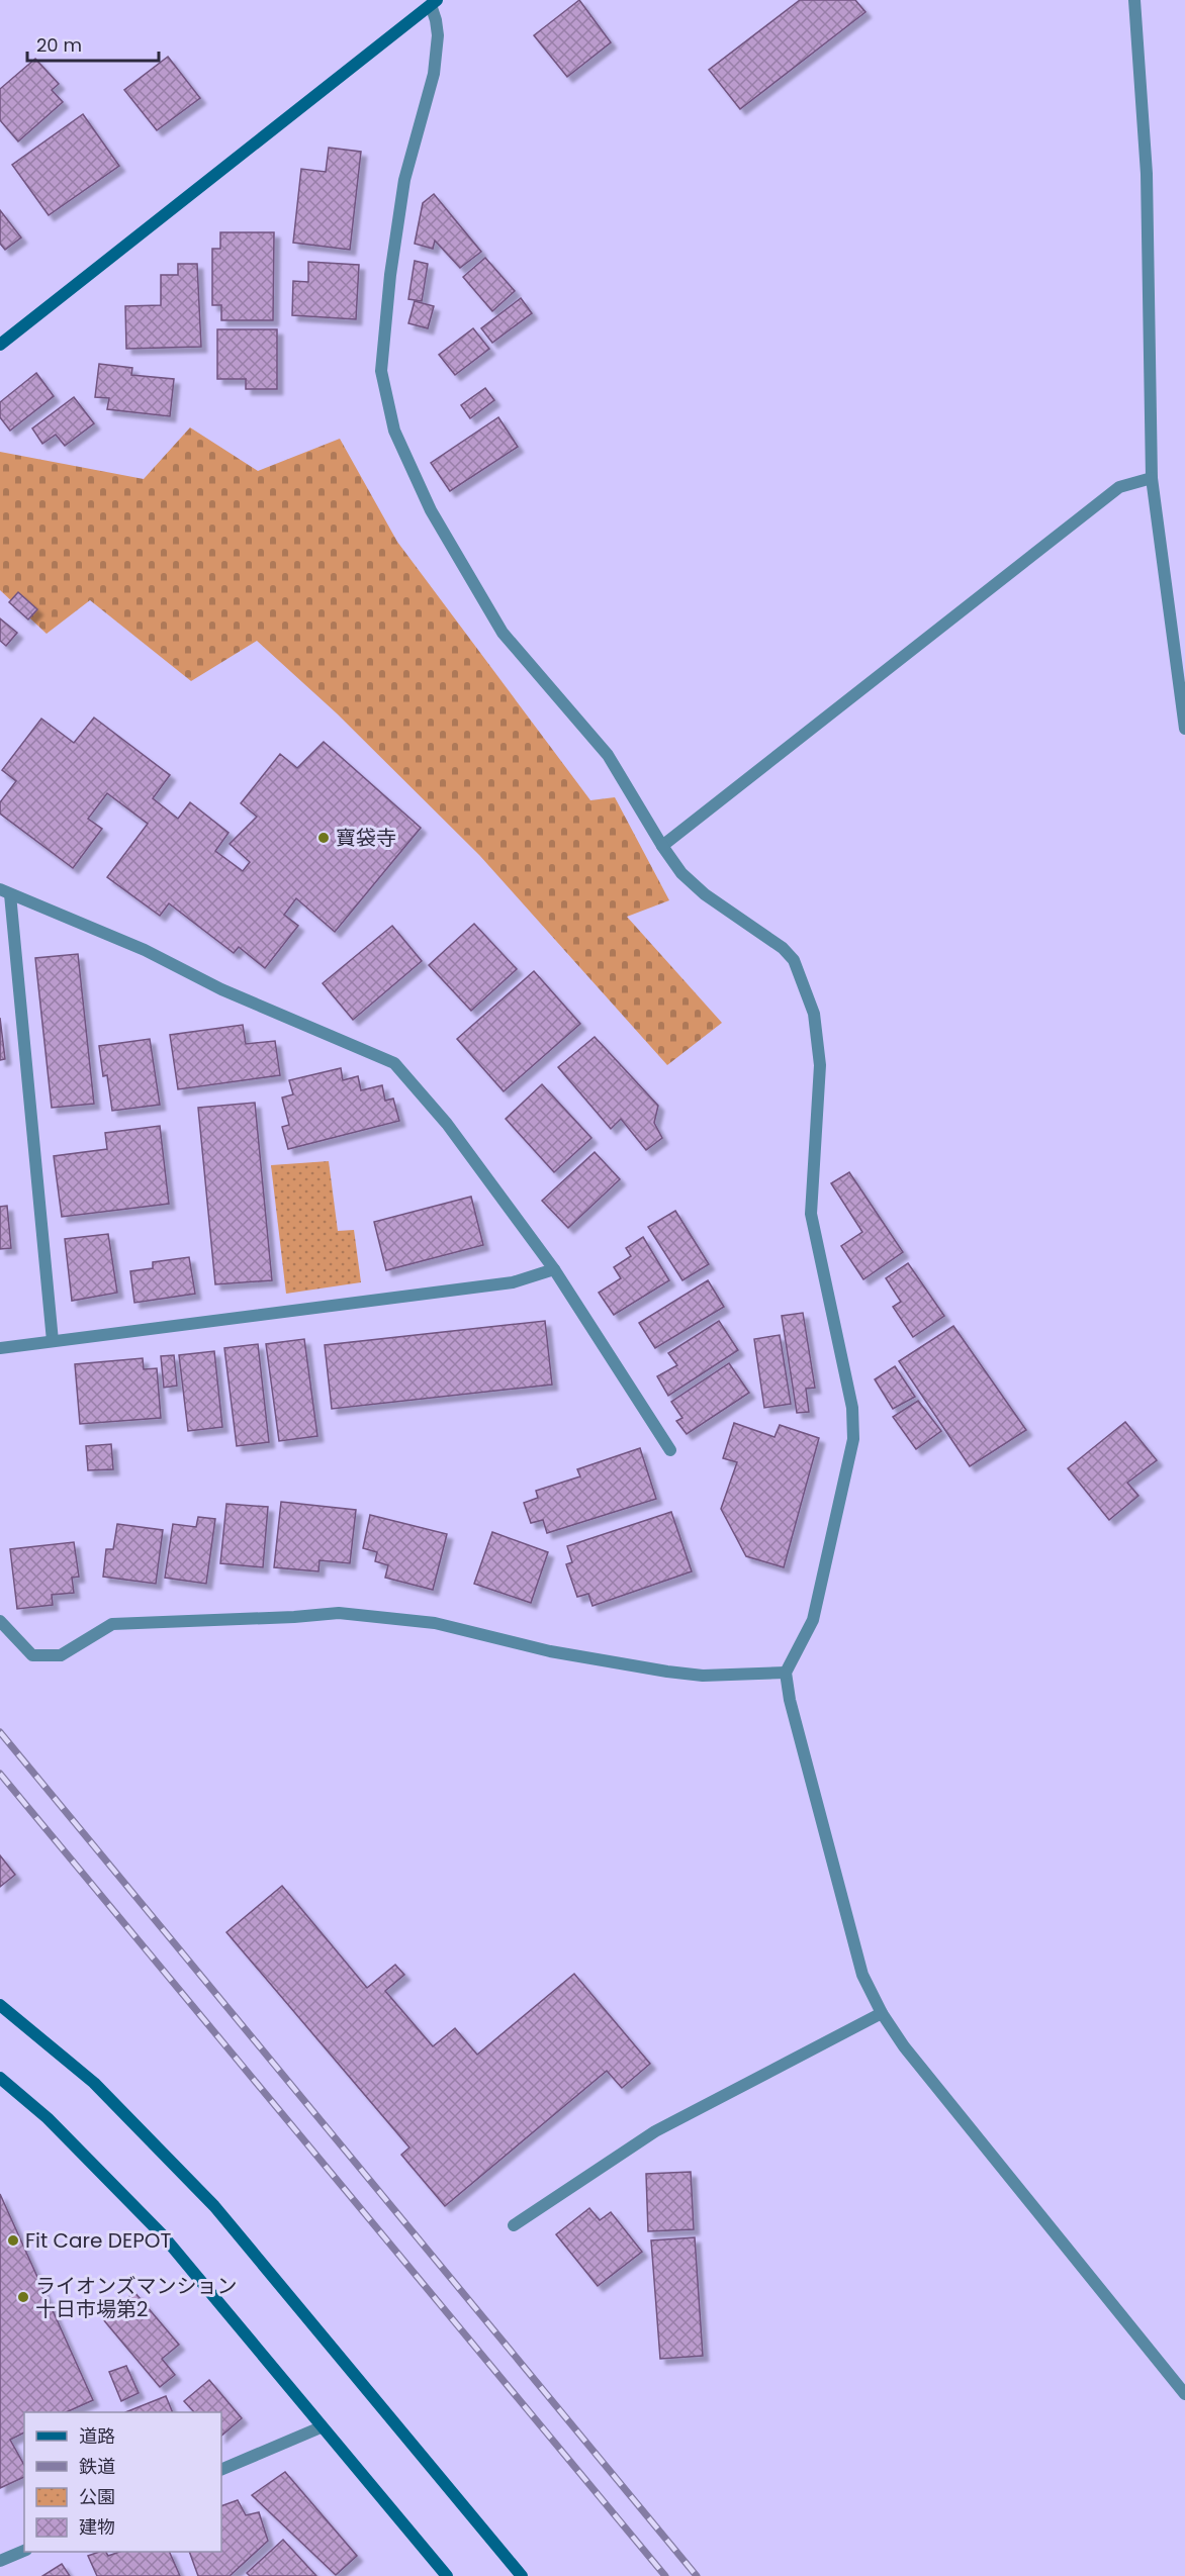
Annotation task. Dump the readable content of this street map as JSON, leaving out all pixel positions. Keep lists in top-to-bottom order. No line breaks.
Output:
{"places":["寶袋寺","Fit Care DEPOT","ライオンズマンション 十日市場第2"],"legend":["道路","鉄道","公園","建物"],"scale_bar":"20 m"}
